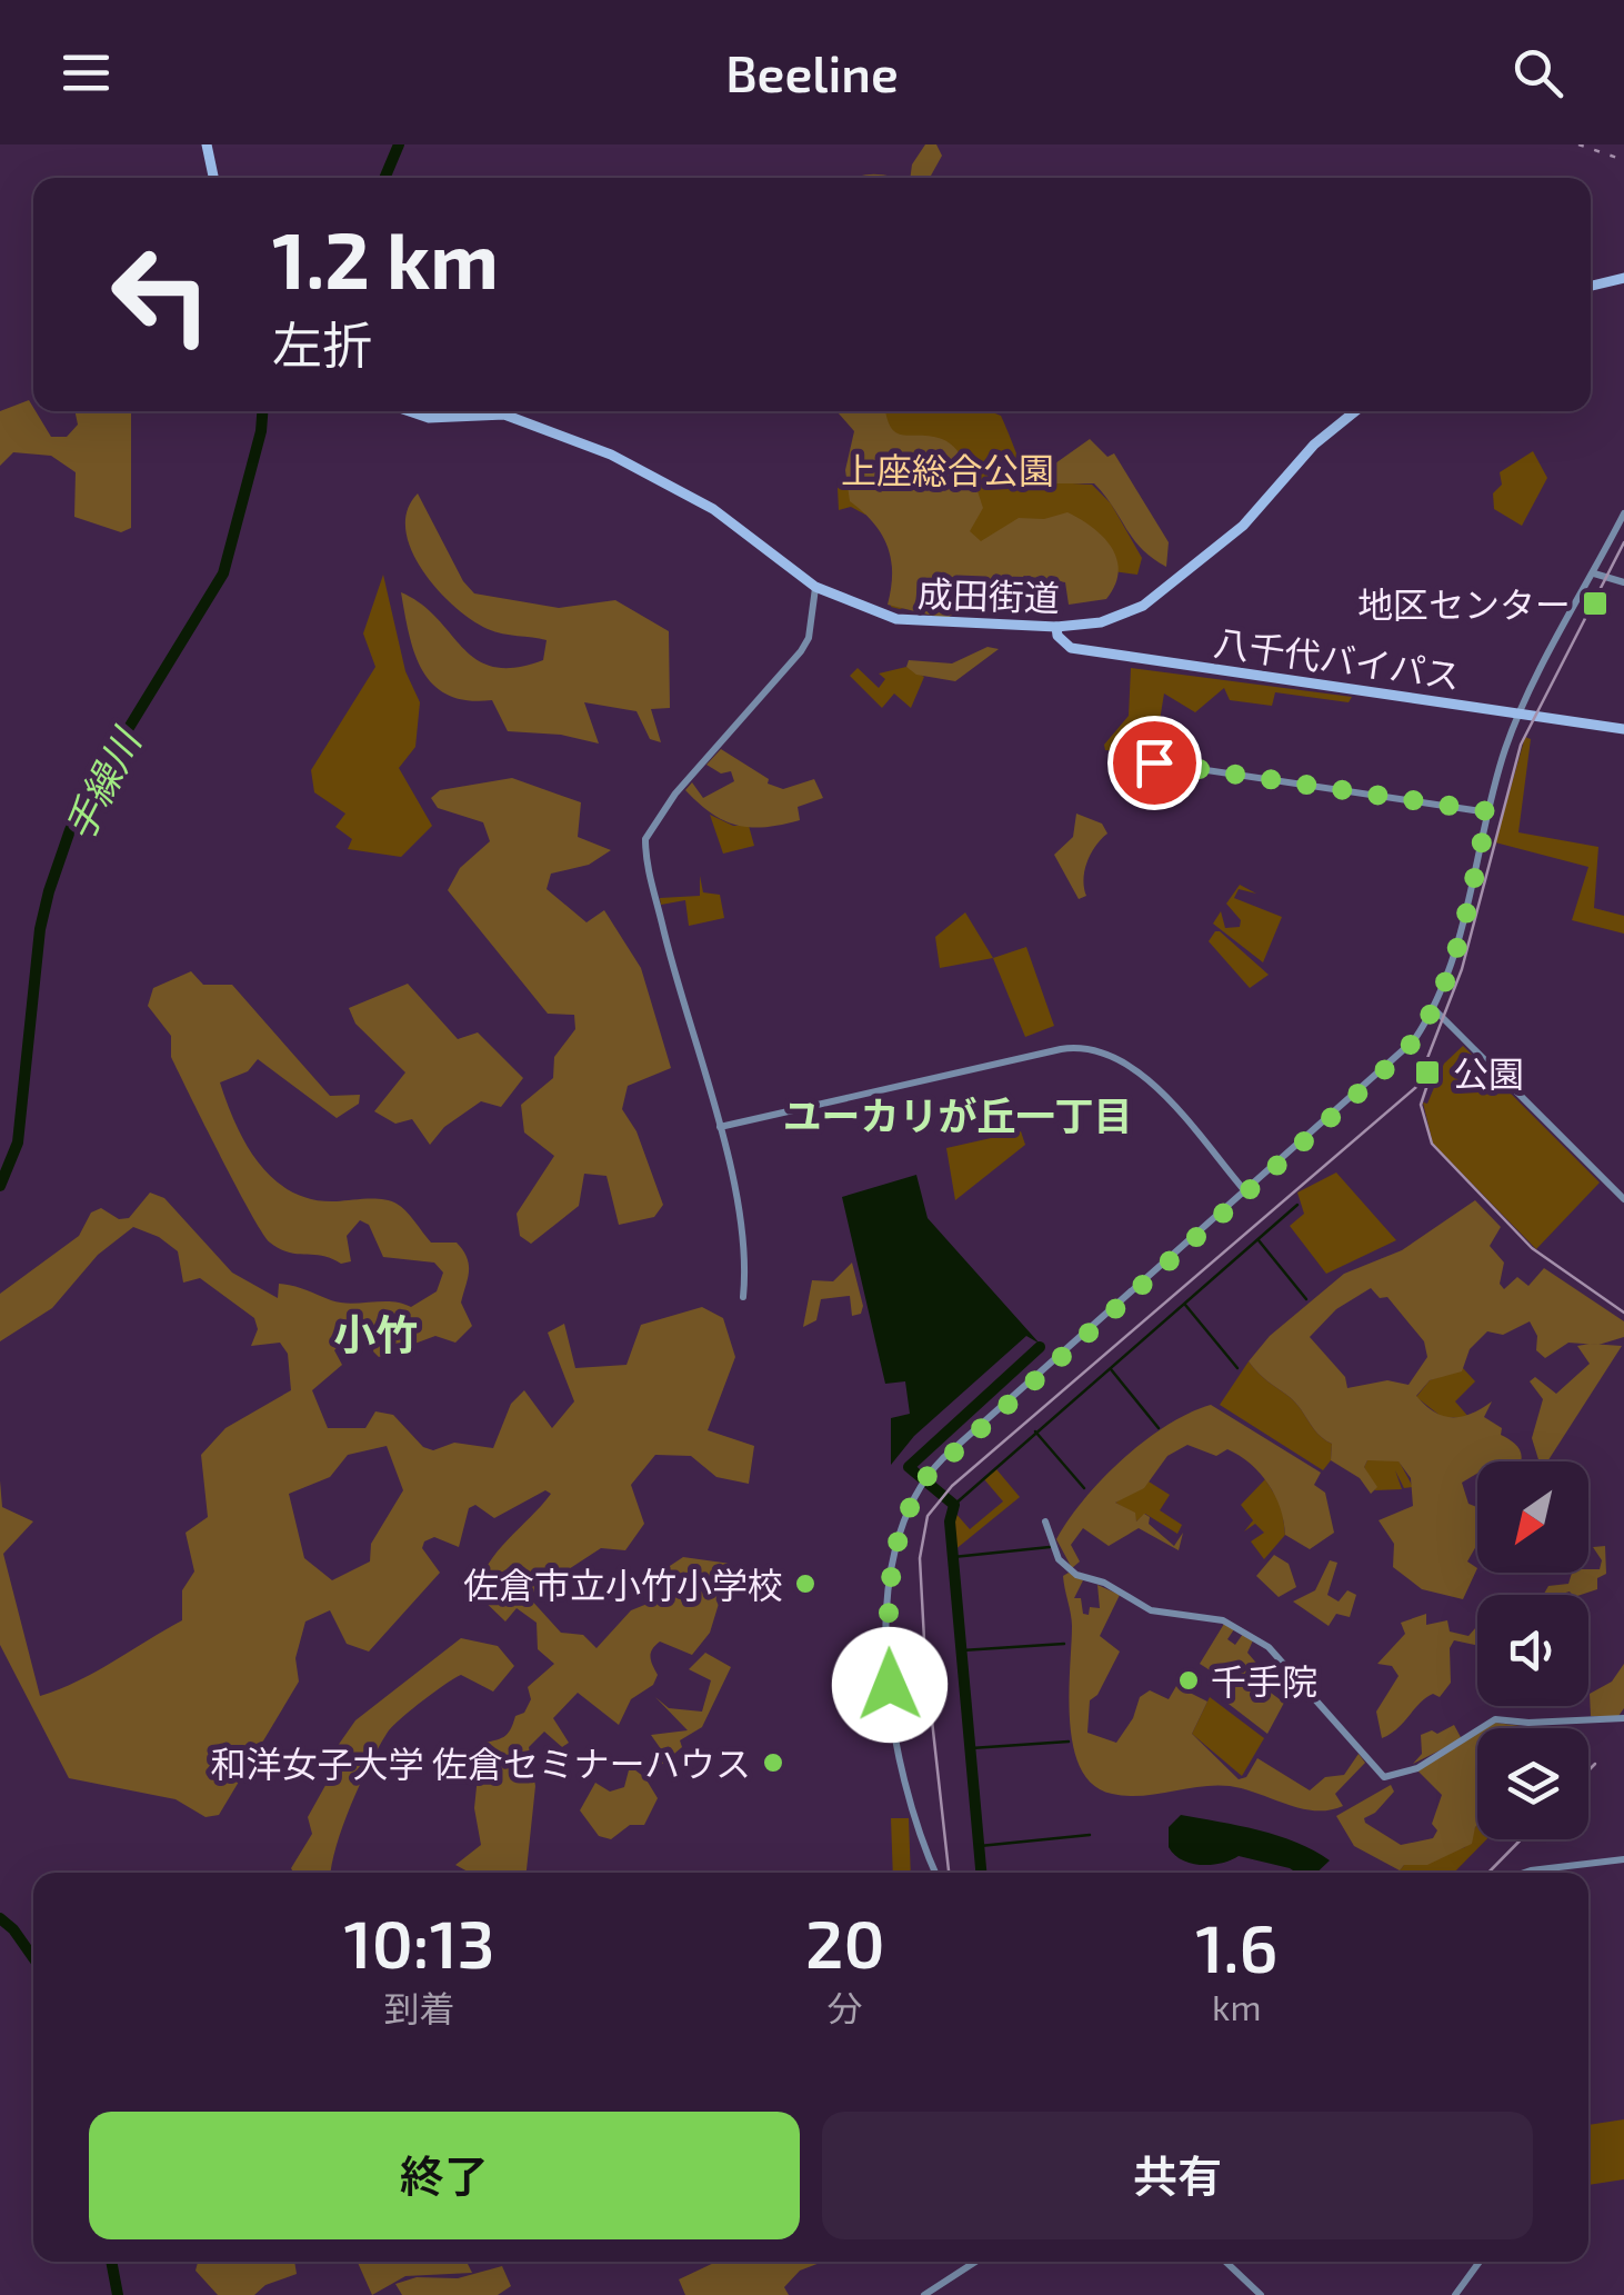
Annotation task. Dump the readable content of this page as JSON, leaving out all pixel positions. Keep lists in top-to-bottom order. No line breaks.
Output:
{"streets":{"highway":["成田街道","八千代バイパス"]},"crossings":[["成田街道","八千代バイパス"]],"districts":["ユーカリが丘一丁目","小竹"],"water":["手繰川"],"parks":["上座総合公園"],"places":{"transit":["地区センター","公園"],"other":["佐倉市立小竹小学校","千手院","和洋女子大学 佐倉セミナーハウス"]},"north":"bottom left","page":{"header":"Beeline","turn":["1.2 km","左折"],"eta":["10:13","到着","20","分","1.6","km"],"buttons":["終了","共有"]}}
